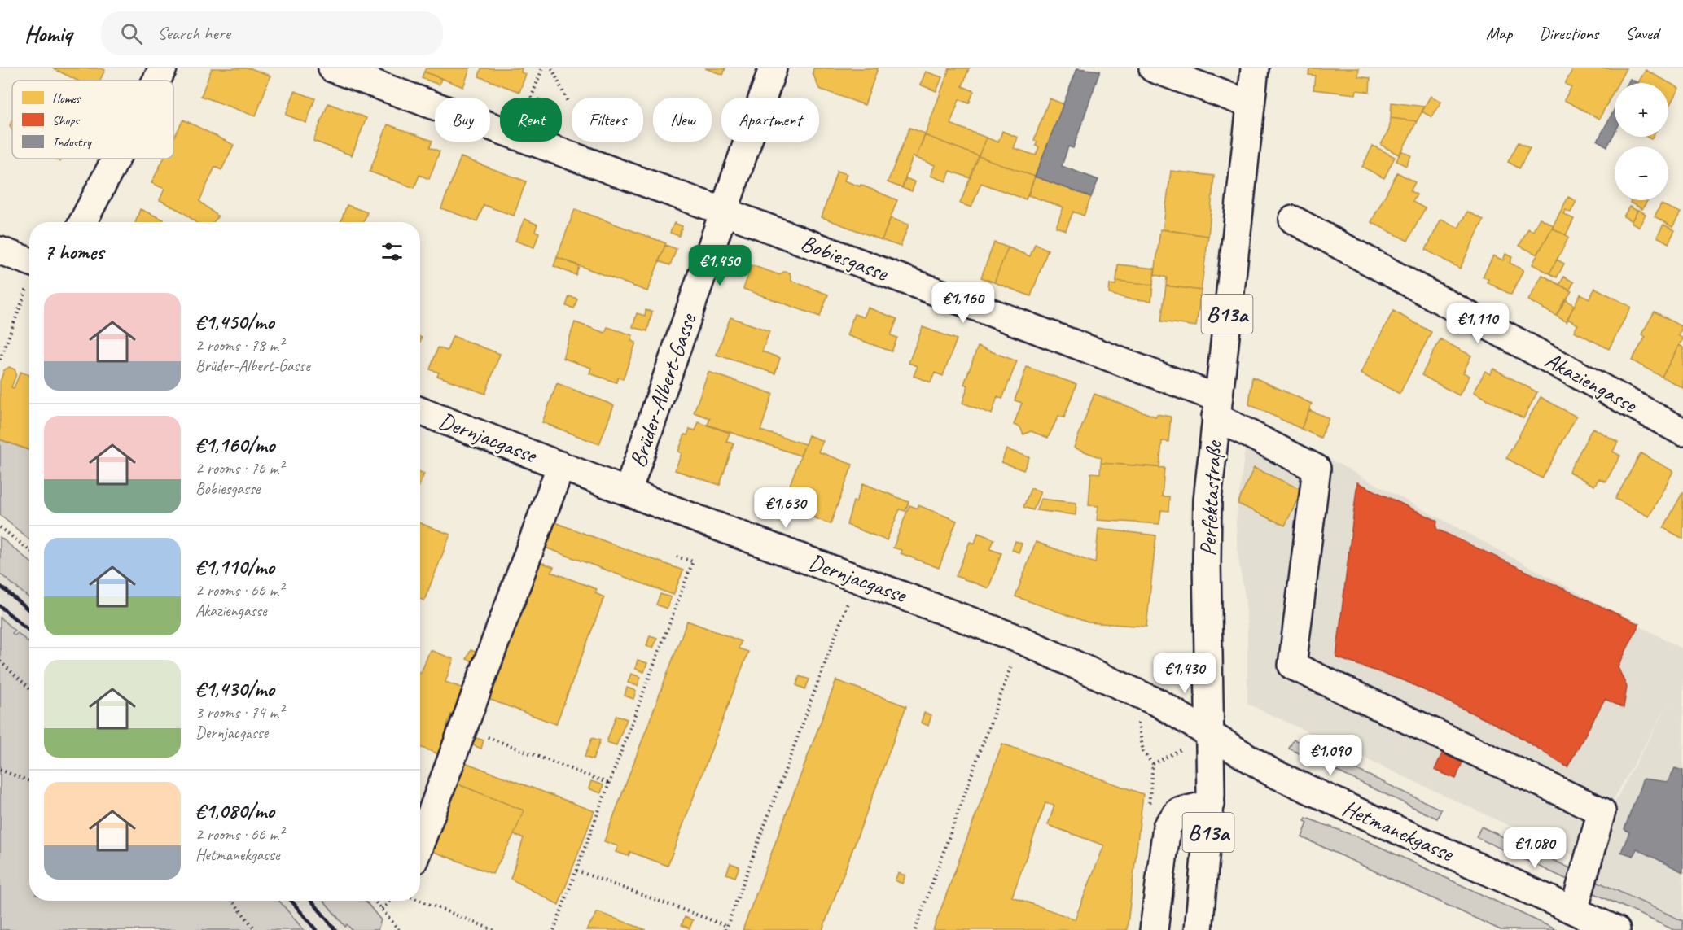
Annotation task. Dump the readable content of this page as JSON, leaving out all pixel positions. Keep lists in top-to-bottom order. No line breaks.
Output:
{"streets":{"street":["Bobiesgasse","B13a","Akaziengasse","Brüder-Albert-Gasse","Dernjacgasse","Perfektastraße","Hetmanekgasse"]},"crossings":[["Bobiesgasse","Brüder-Albert-Gasse"],["Bobiesgasse","Perfektastraße"],["Bobiesgasse","Hetmanekgasse"],["Brüder-Albert-Gasse","Dernjacgasse"],["Dernjacgasse","Perfektastraße"],["Dernjacgasse","Hetmanekgasse"],["Perfektastraße","Hetmanekgasse"]],"legend":["Homes","Shops","Industry"],"page":{"header":"Homiq","search":"Search here","nav":["Map","Directions","Saved"],"map_buttons":["+","−"],"chip":["Buy","Rent","Filters","New","Apartment"],"heading":"7 homes","price":["€1,450","€1,160","€1,110","€1,630","€1,430","€1,090","€1,080"],"list":[{"name":"€1,450/mo","note":"2 rooms · 78 m² · Brüder-Albert-Gasse"},{"name":"€1,160/mo","note":"2 rooms · 76 m² · Bobiesgasse"},{"name":"€1,110/mo","note":"2 rooms · 66 m² · Akaziengasse"},{"name":"€1,430/mo","note":"3 rooms · 74 m² · Dernjacgasse"},{"name":"€1,080/mo","note":"2 rooms · 66 m² · Hetmanekgasse"}]}}
